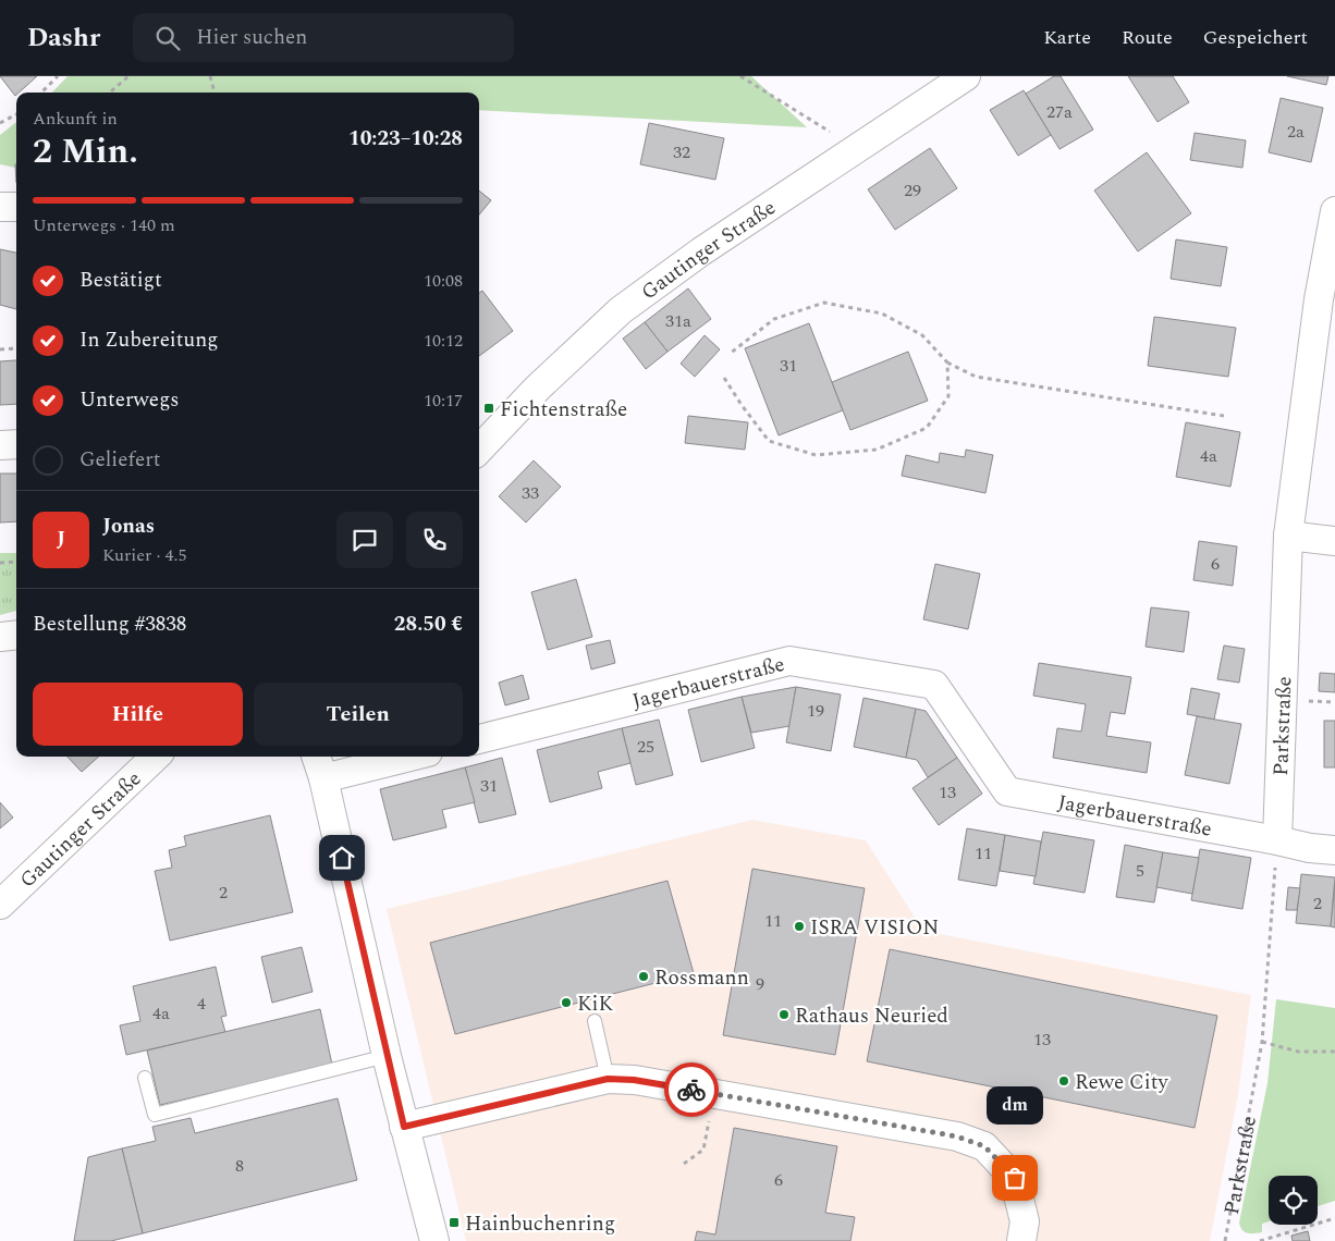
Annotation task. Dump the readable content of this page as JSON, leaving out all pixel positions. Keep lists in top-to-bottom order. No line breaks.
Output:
{"streets":{"street":["Gautinger Straße","Jagerbauerstraße","Parkstraße"]},"crossings":[["Jagerbauerstraße","Parkstraße"]],"places":{"transit":["Fichtenstraße","Hainbuchenring"],"other":["ISRA VISION","Rossmann","KiK","Rathaus Neuried","Rewe City","dm"]},"house_numbers":["27a","2a","32","29","31a","31","4a","33","6","19","25","31","13","11","5","2","2","11","9","4","4a","13","8","6"],"page":{"header":"Dashr","search":"Hier suchen","nav":["Karte","Route","Gespeichert"],"heading":["2 Min.","Ankunft in","10:23–10:28"],"panel":["Jonas","Kurier · 4.5","Bestellung #3838","28.50 €"],"bar":"Unterwegs · 140 m","list":[["Bestätigt","10:08"],["In Zubereitung","10:12"],["Unterwegs","10:17"],"Geliefert"],"round":"J","buttons":["Hilfe","Teilen"],"bubble":"dm"}}
